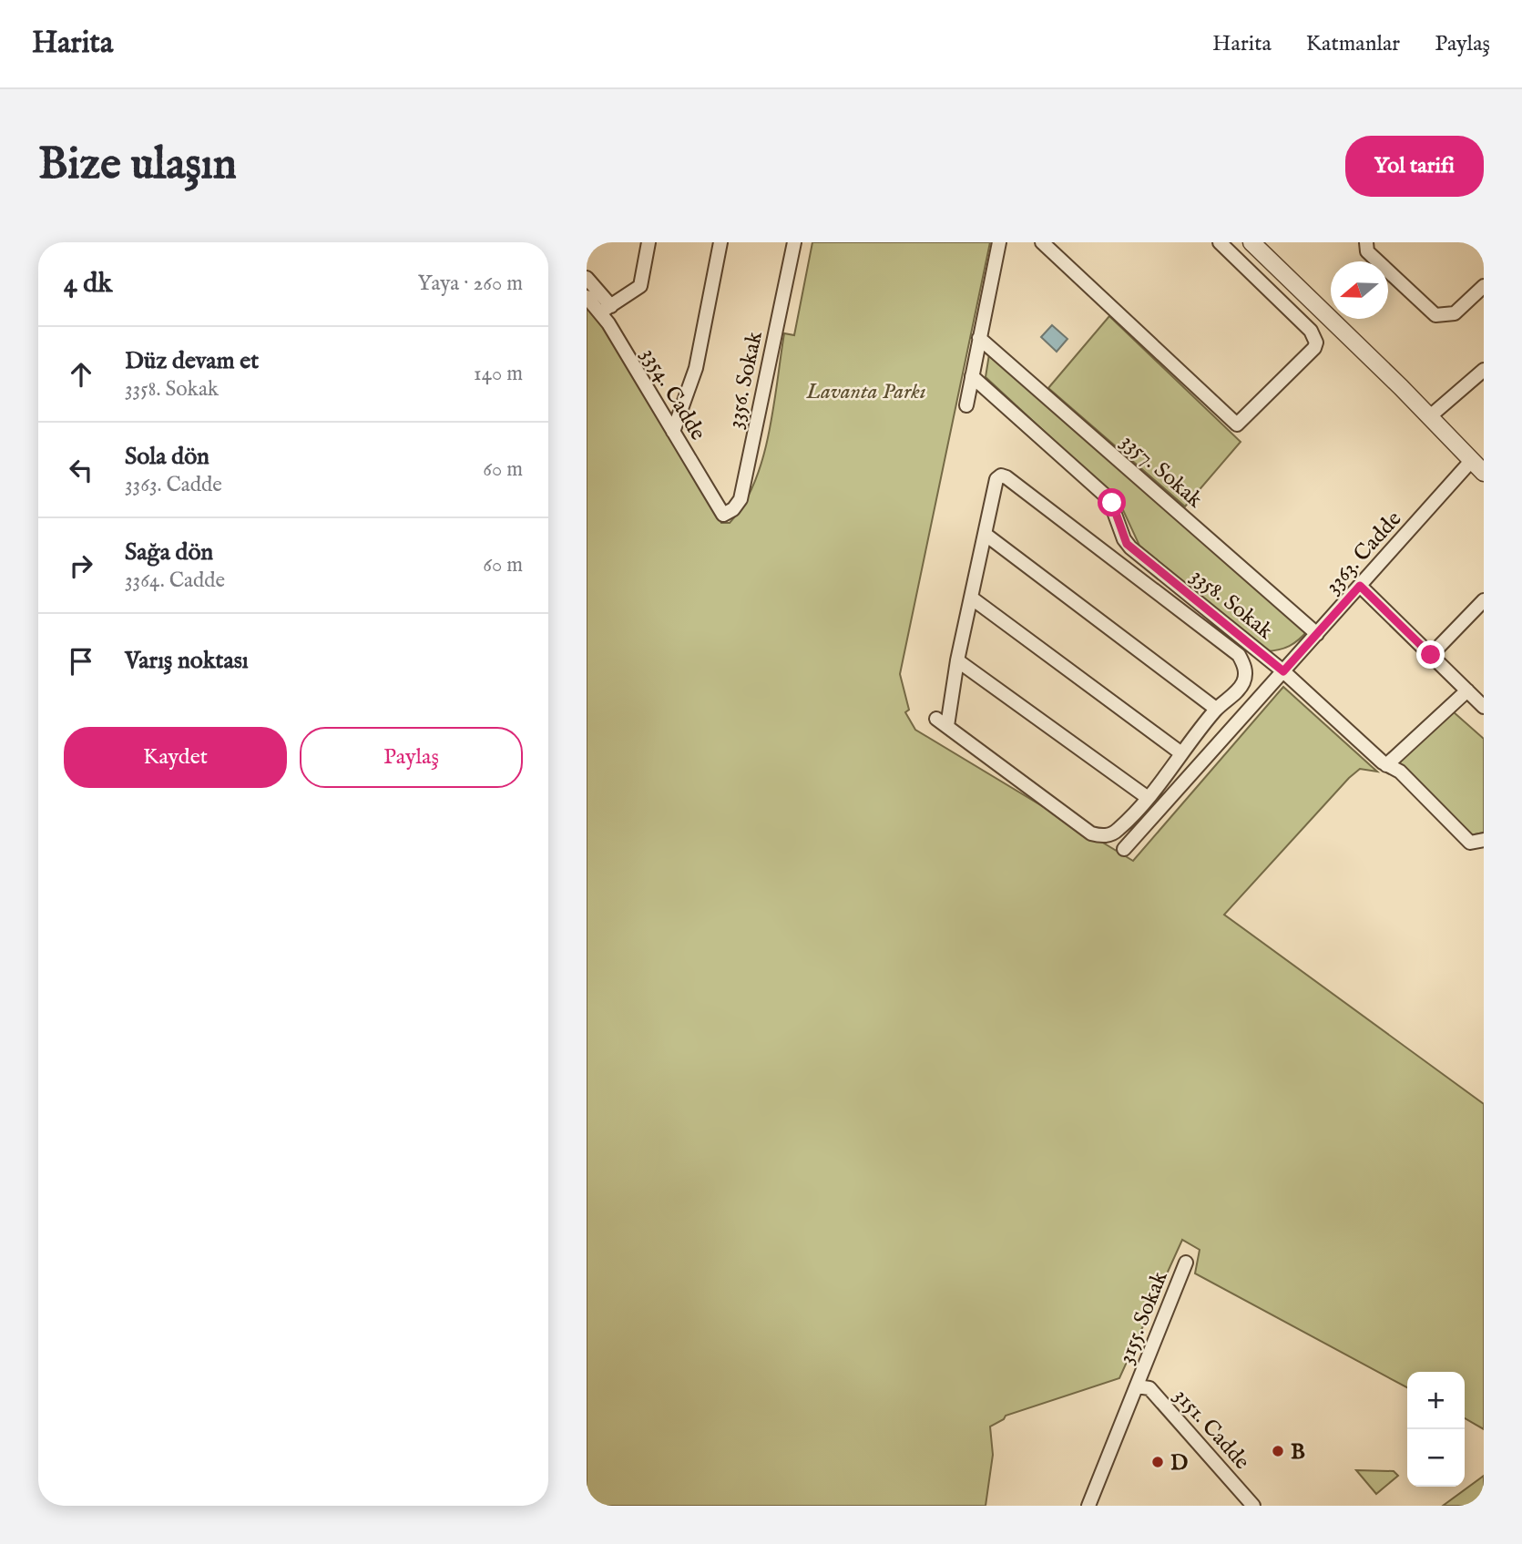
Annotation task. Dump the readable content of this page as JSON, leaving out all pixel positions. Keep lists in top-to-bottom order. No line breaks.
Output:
{"streets":{"street":["3356. Sokak","3354. Cadde","3357. Sokak","3363. Cadde","3358. Sokak","3155. Sokak","3151. Cadde"]},"crossings":[["3356. Sokak","3354. Cadde"],["3357. Sokak","3363. Cadde"],["3363. Cadde","3358. Sokak"],["3155. Sokak","3151. Cadde"]],"parks":["Lavanta Parkı"],"places":["B","D"],"north":"left","page":{"header":"Harita","nav":["Harita","Katmanlar","Paylaş"],"buttons":["Yol tarifi",["Kaydet","Paylaş"]],"title":"Bize ulaşın","heading":["4 dk","Yaya · 260 m"],"list":[["Düz devam et","3358. Sokak","140 m"],["Sola dön","3363. Cadde","60 m"],["Sağa dön","3364. Cadde","60 m"],"Varış noktası"],"map_buttons":["+","−"]}}
